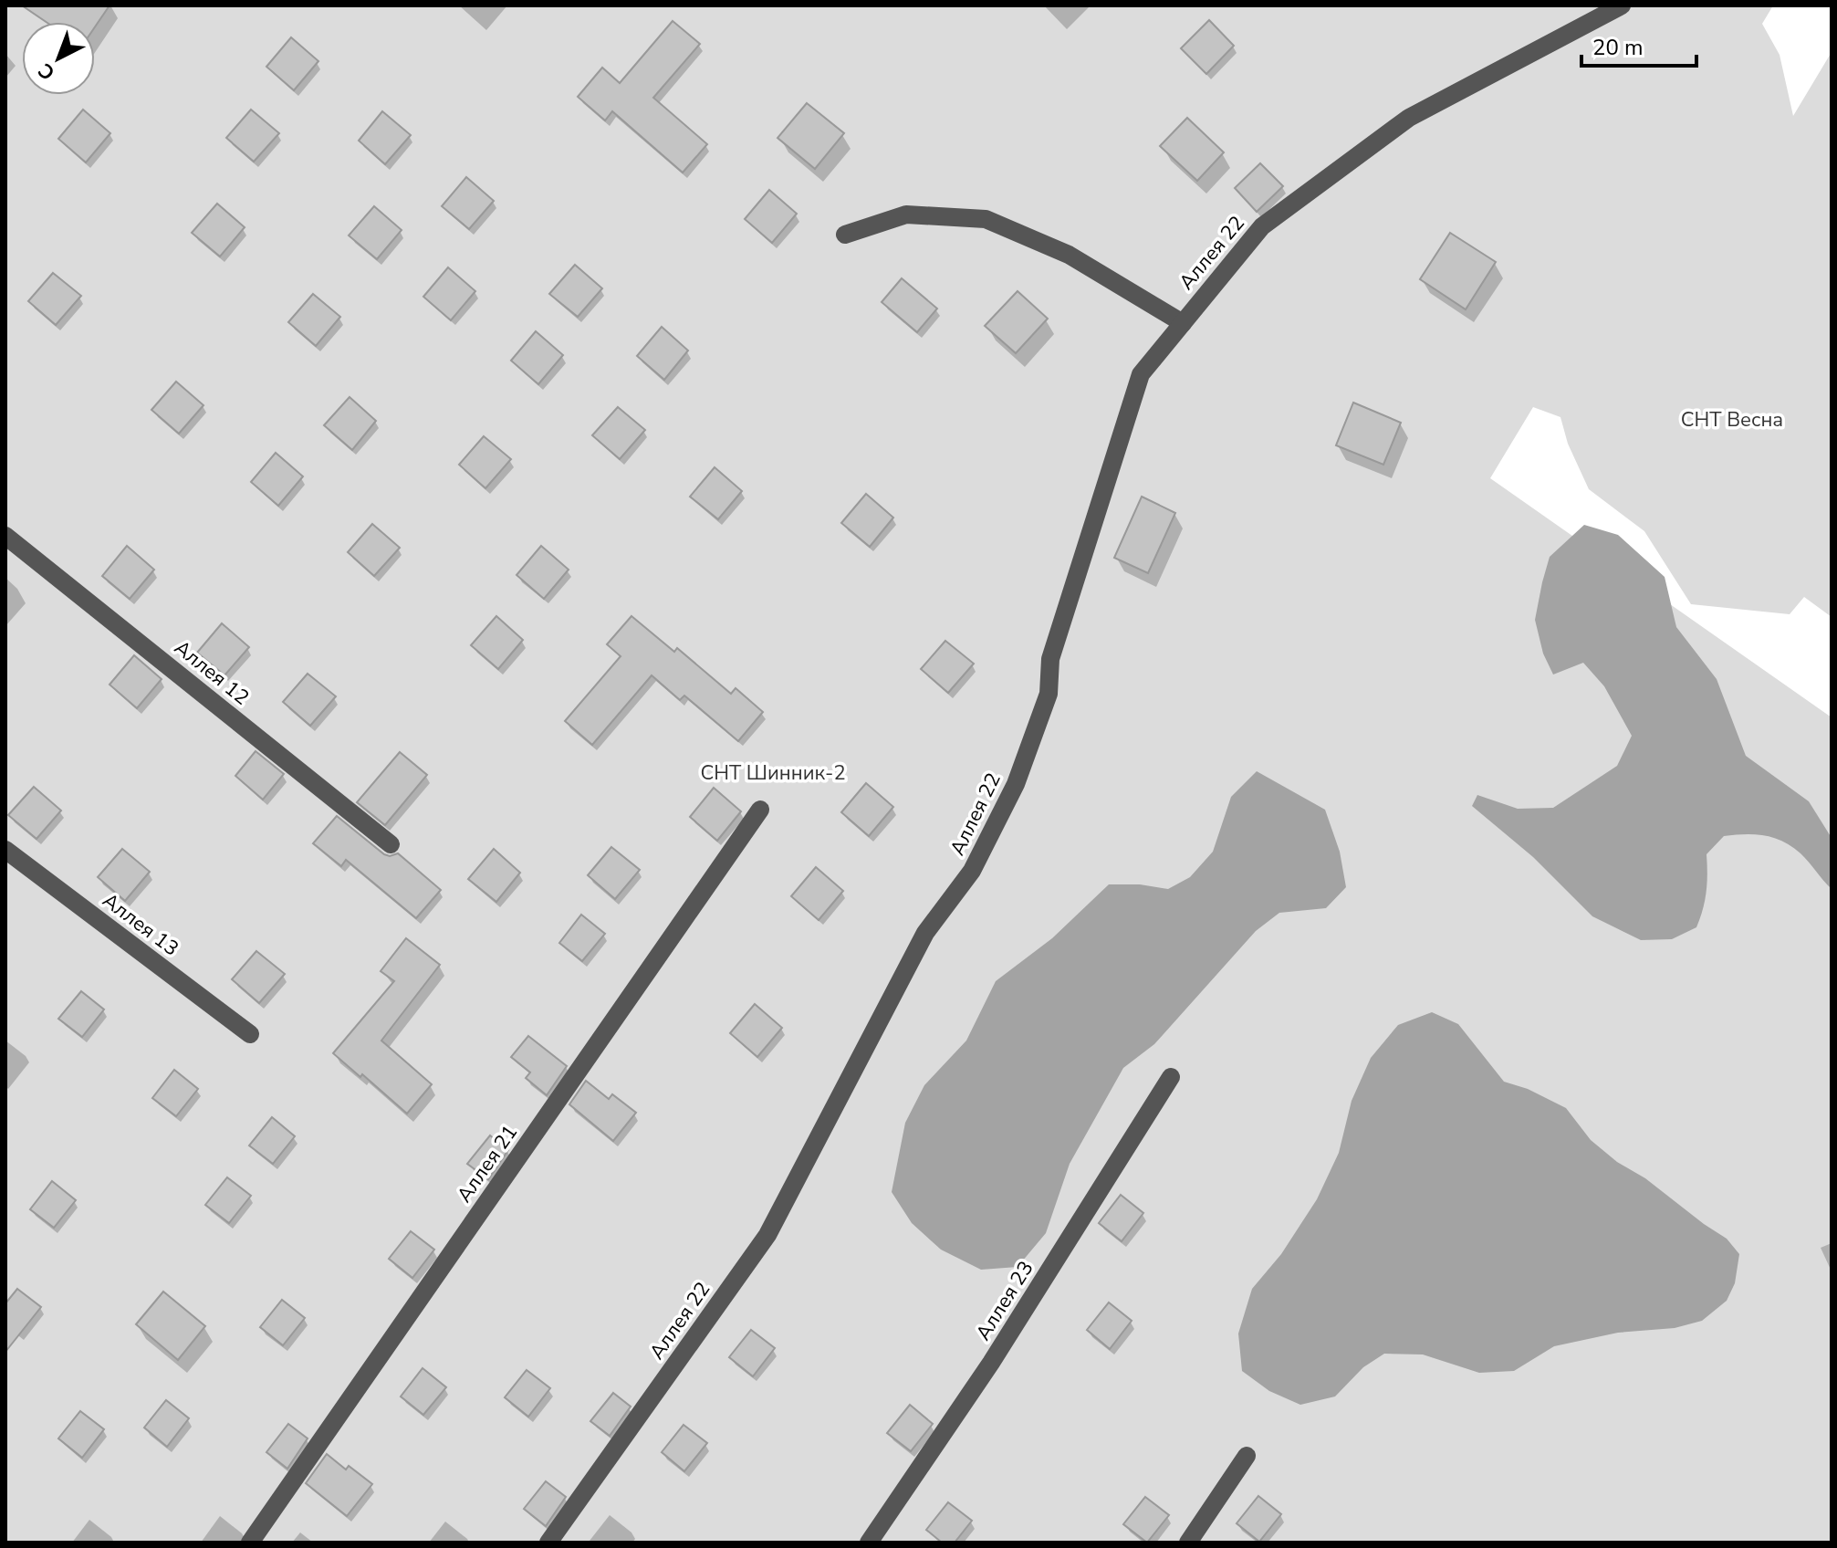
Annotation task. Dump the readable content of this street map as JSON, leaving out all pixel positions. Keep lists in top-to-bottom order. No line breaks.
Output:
{"streets":{"lane":["Аллея 22","Аллея 12","Аллея 13","Аллея 21","Аллея 23"]},"parks":["СНТ Весна","СНТ Шинник-2"],"scale_bar":"20 m","north":"bottom left"}
